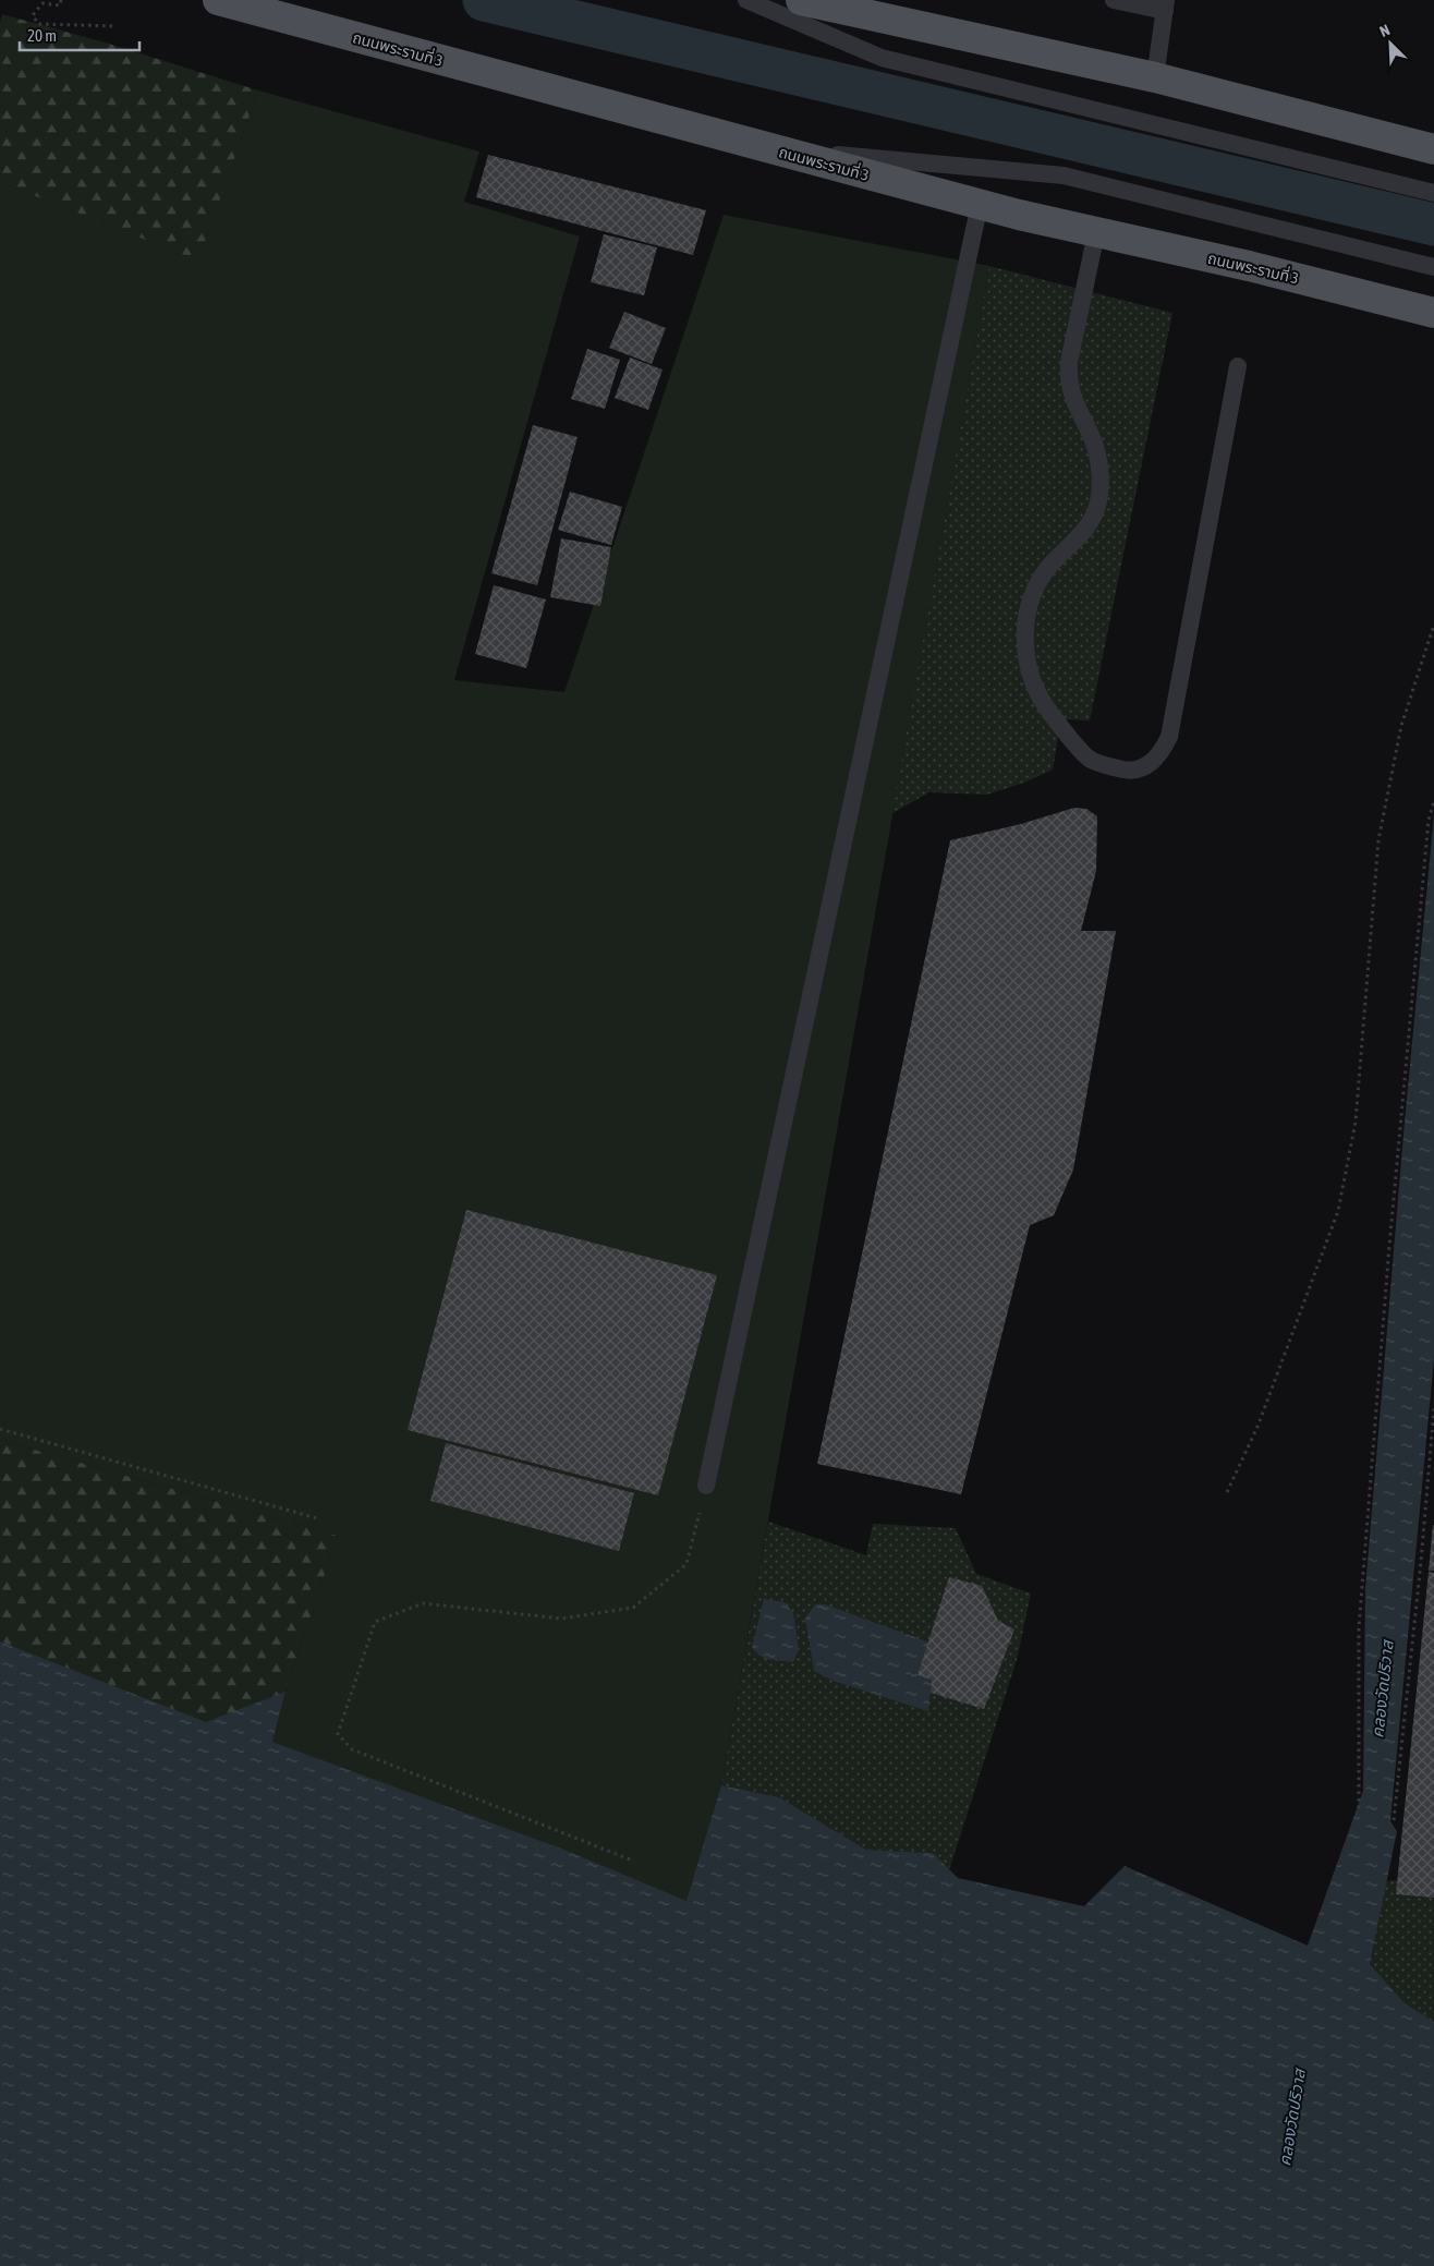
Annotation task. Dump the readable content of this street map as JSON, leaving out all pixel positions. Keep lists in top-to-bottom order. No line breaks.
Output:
{"streets":{"main road":["ถนนพระรามที่ 3"]},"water":["คลองวัดปริวาส"],"scale_bar":"20 m","north":"top left"}
